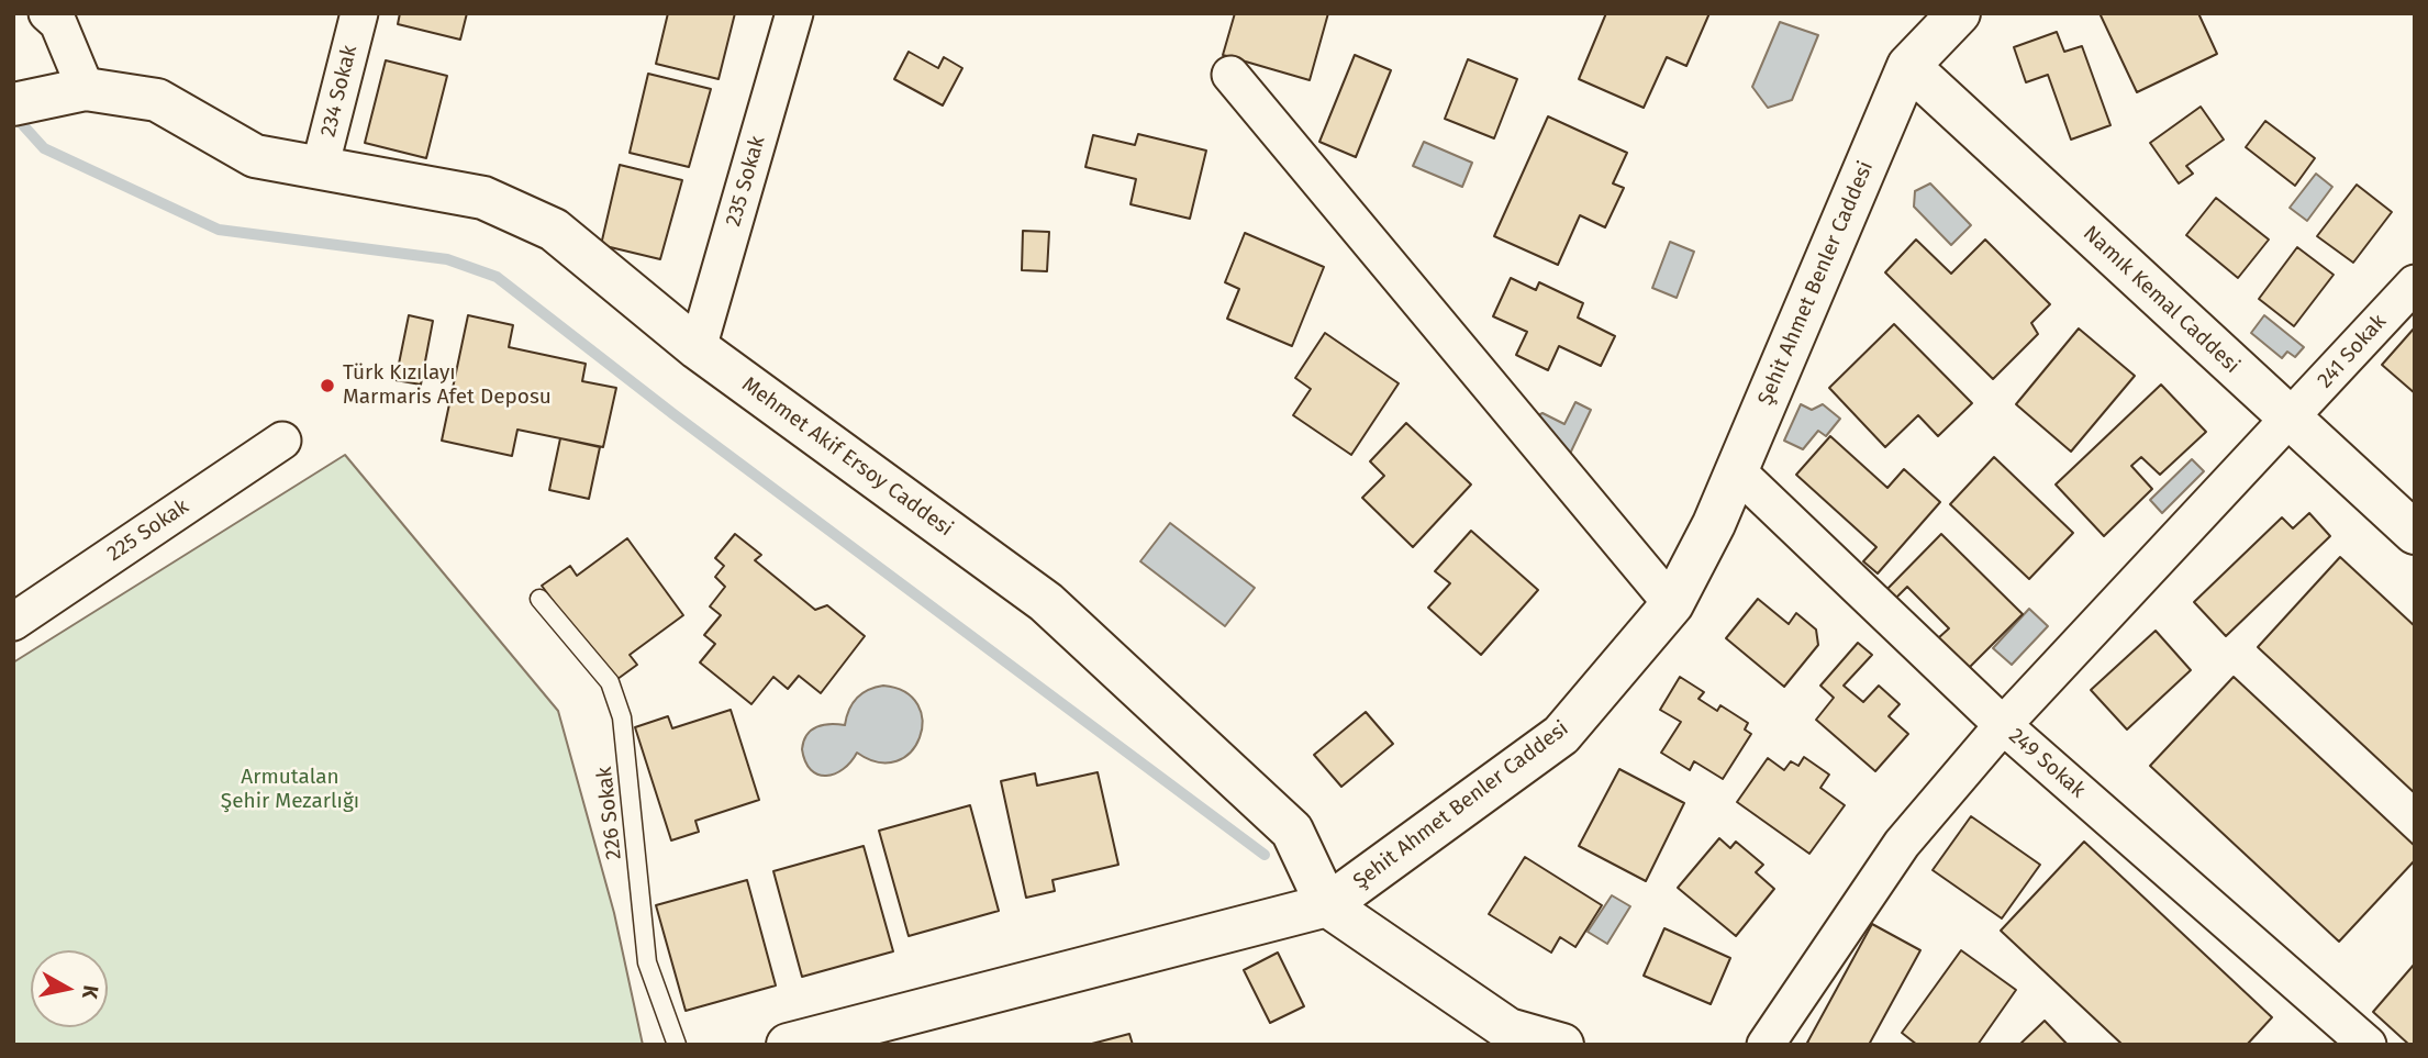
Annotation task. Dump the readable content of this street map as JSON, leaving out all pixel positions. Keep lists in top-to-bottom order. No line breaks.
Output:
{"streets":{"street":["234 Sokak","235 Sokak","Şehit Ahmet Benler Caddesi","Namık Kemal Caddesi","241 Sokak","Mehmet Akif Ersoy Caddesi","225 Sokak","249 Sokak"],"lane":["226 Sokak"]},"crossings":[["234 Sokak","Mehmet Akif Ersoy Caddesi"],["235 Sokak","Mehmet Akif Ersoy Caddesi"],["Şehit Ahmet Benler Caddesi","Namık Kemal Caddesi"],["Şehit Ahmet Benler Caddesi","Mehmet Akif Ersoy Caddesi"],["Şehit Ahmet Benler Caddesi","249 Sokak"],["Namık Kemal Caddesi","241 Sokak"],["241 Sokak","249 Sokak"]],"parks":["Armutalan Şehir Mezarlığı"],"places":["Türk Kızılayı Marmaris Afet Deposu"],"north":"right"}
